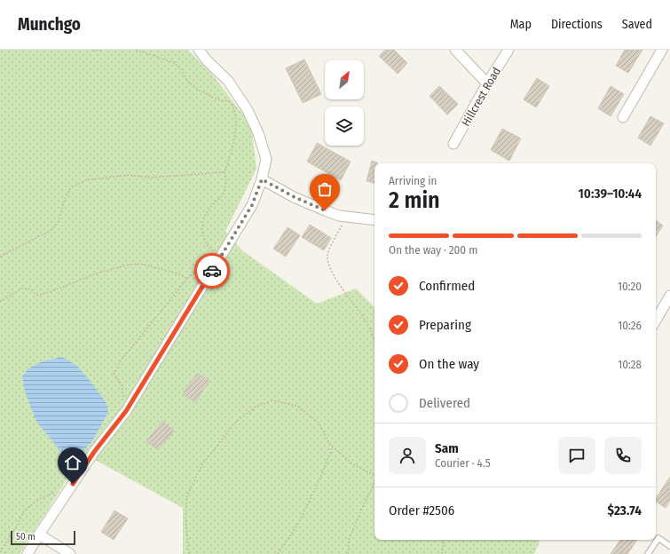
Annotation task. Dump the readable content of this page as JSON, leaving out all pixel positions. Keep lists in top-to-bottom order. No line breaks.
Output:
{"streets":{"street":["Hillcrest Road"]},"scale_bar":"50 m","north":"top right","page":{"header":"Munchgo","nav":["Map","Directions","Saved"],"heading":["2 min","Arriving in","10:39–10:44"],"panel":["Sam","Courier · 4.5","Order #2506","$23.74"],"bar":"On the way · 200 m","list":[["Confirmed","10:20"],["Preparing","10:26"],["On the way","10:28"],"Delivered"],"scale":"50 m"}}
